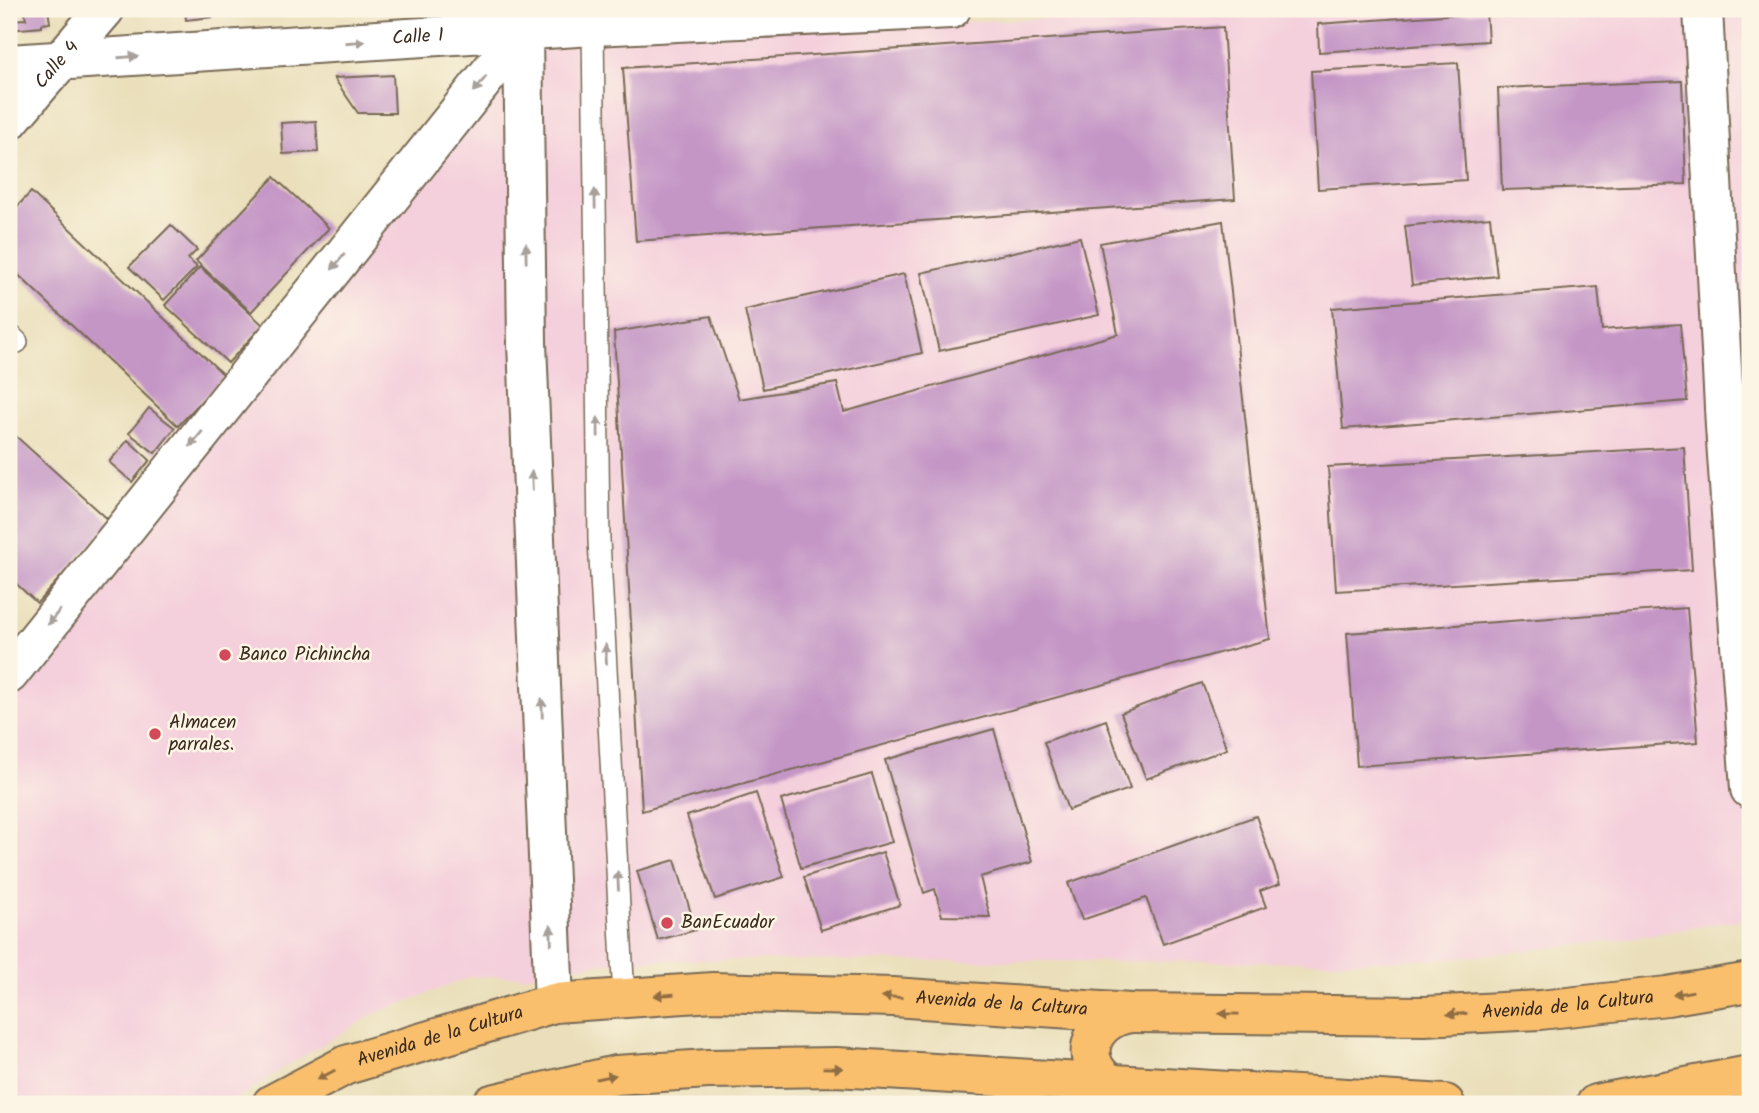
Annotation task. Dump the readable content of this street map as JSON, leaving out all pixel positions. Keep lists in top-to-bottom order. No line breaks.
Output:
{"streets":{"main road":["Avenida de la Cultura"],"street":["Calle 1","Calle 4"]},"crossings":[["Calle 1","Calle 4"]],"one_way":["Calle 1"],"places":["Banco Pichincha","Almacen parrales.","BanEcuador"]}
